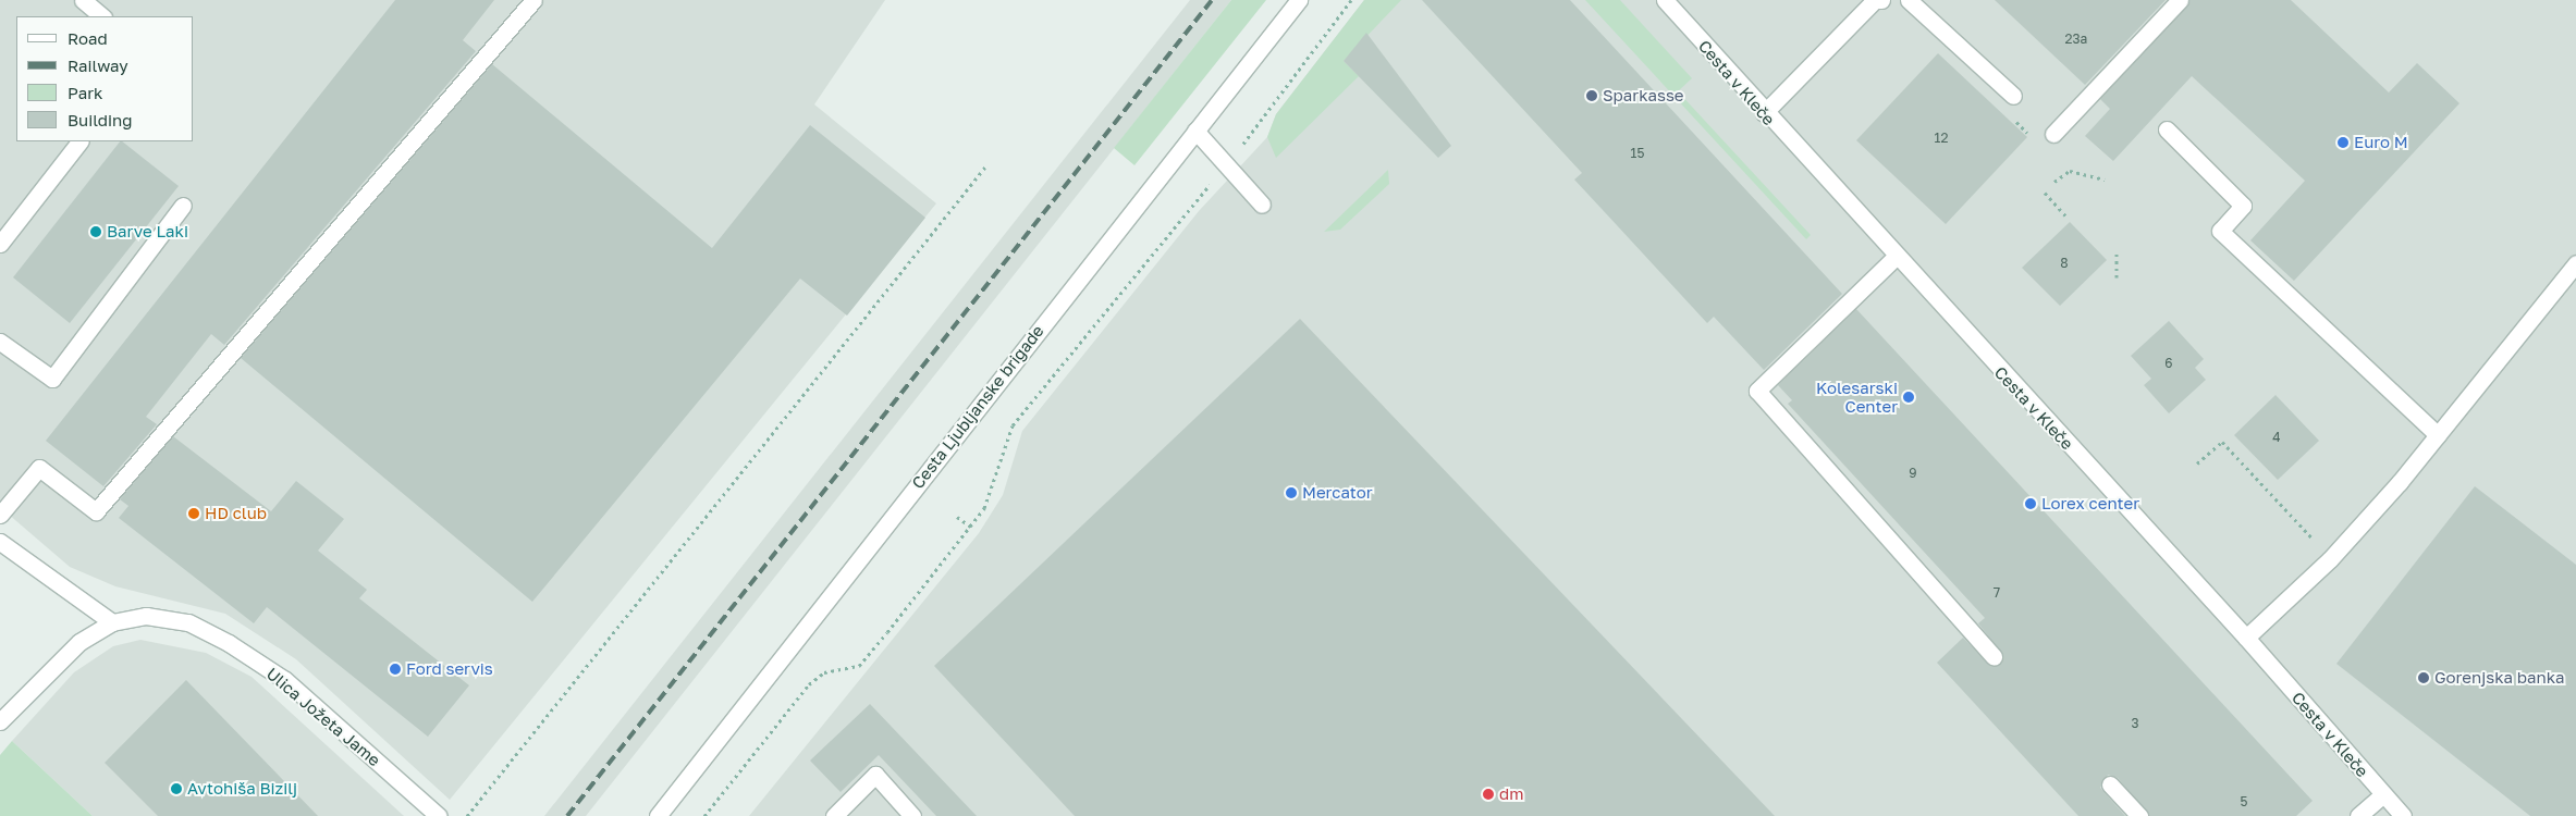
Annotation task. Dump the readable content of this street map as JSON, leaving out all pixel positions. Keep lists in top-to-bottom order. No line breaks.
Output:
{"streets":{"street":["Cesta v Kleče","Cesta Ljubljanske brigade","Ulica Jožeta Jame"]},"places":["Sparkasse","Euro M","Barve Laki","Kolesarski Center","Mercator","Lorex center","HD club","Ford servis","Gorenjska banka","Avtohiša Bizilj","dm"],"house_numbers":["23a","12","15","8","6","4","9","7","3","5"],"legend":["Road","Railway","Park","Building"]}
